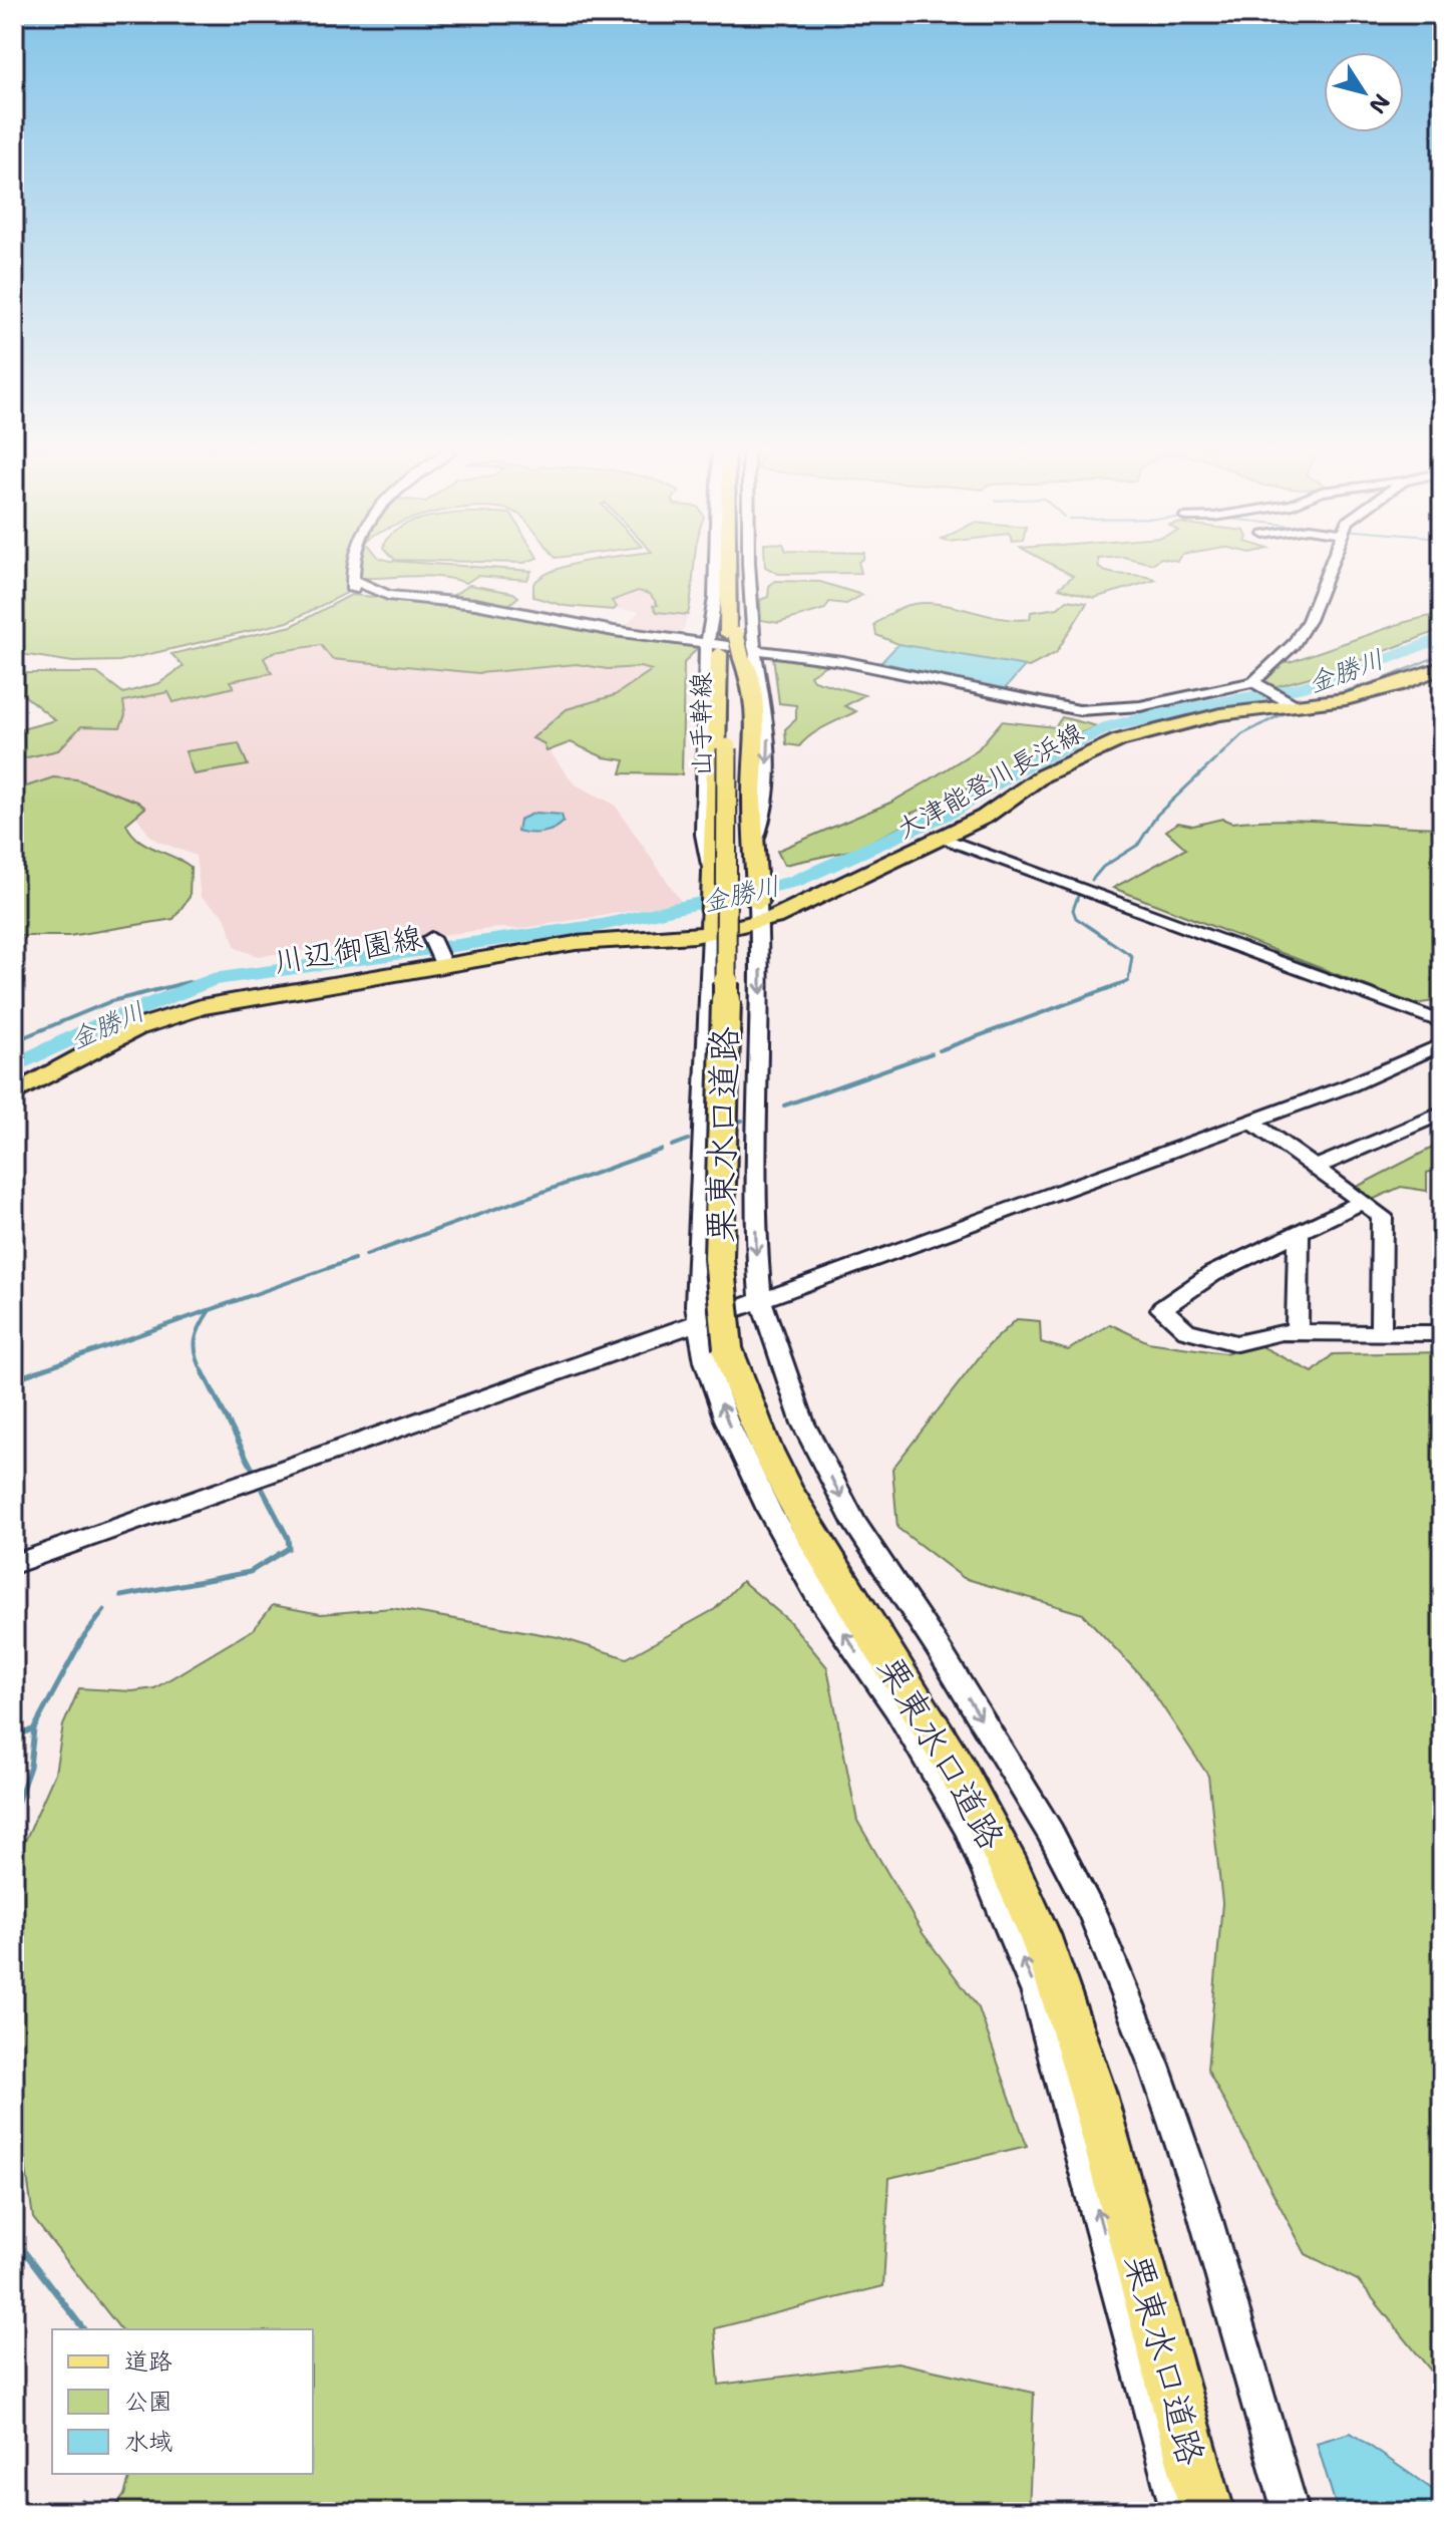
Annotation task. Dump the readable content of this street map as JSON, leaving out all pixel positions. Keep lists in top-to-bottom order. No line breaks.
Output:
{"streets":{"highway":["栗東水口道路"],"main road":["山手幹線","大津能登川長浜線","川辺御園線"]},"crossings":[["山手幹線","栗東水口道路"],["大津能登川長浜線","川辺御園線"]],"water":["金勝川"],"legend":["道路","公園","水域"],"north":"bottom right"}
